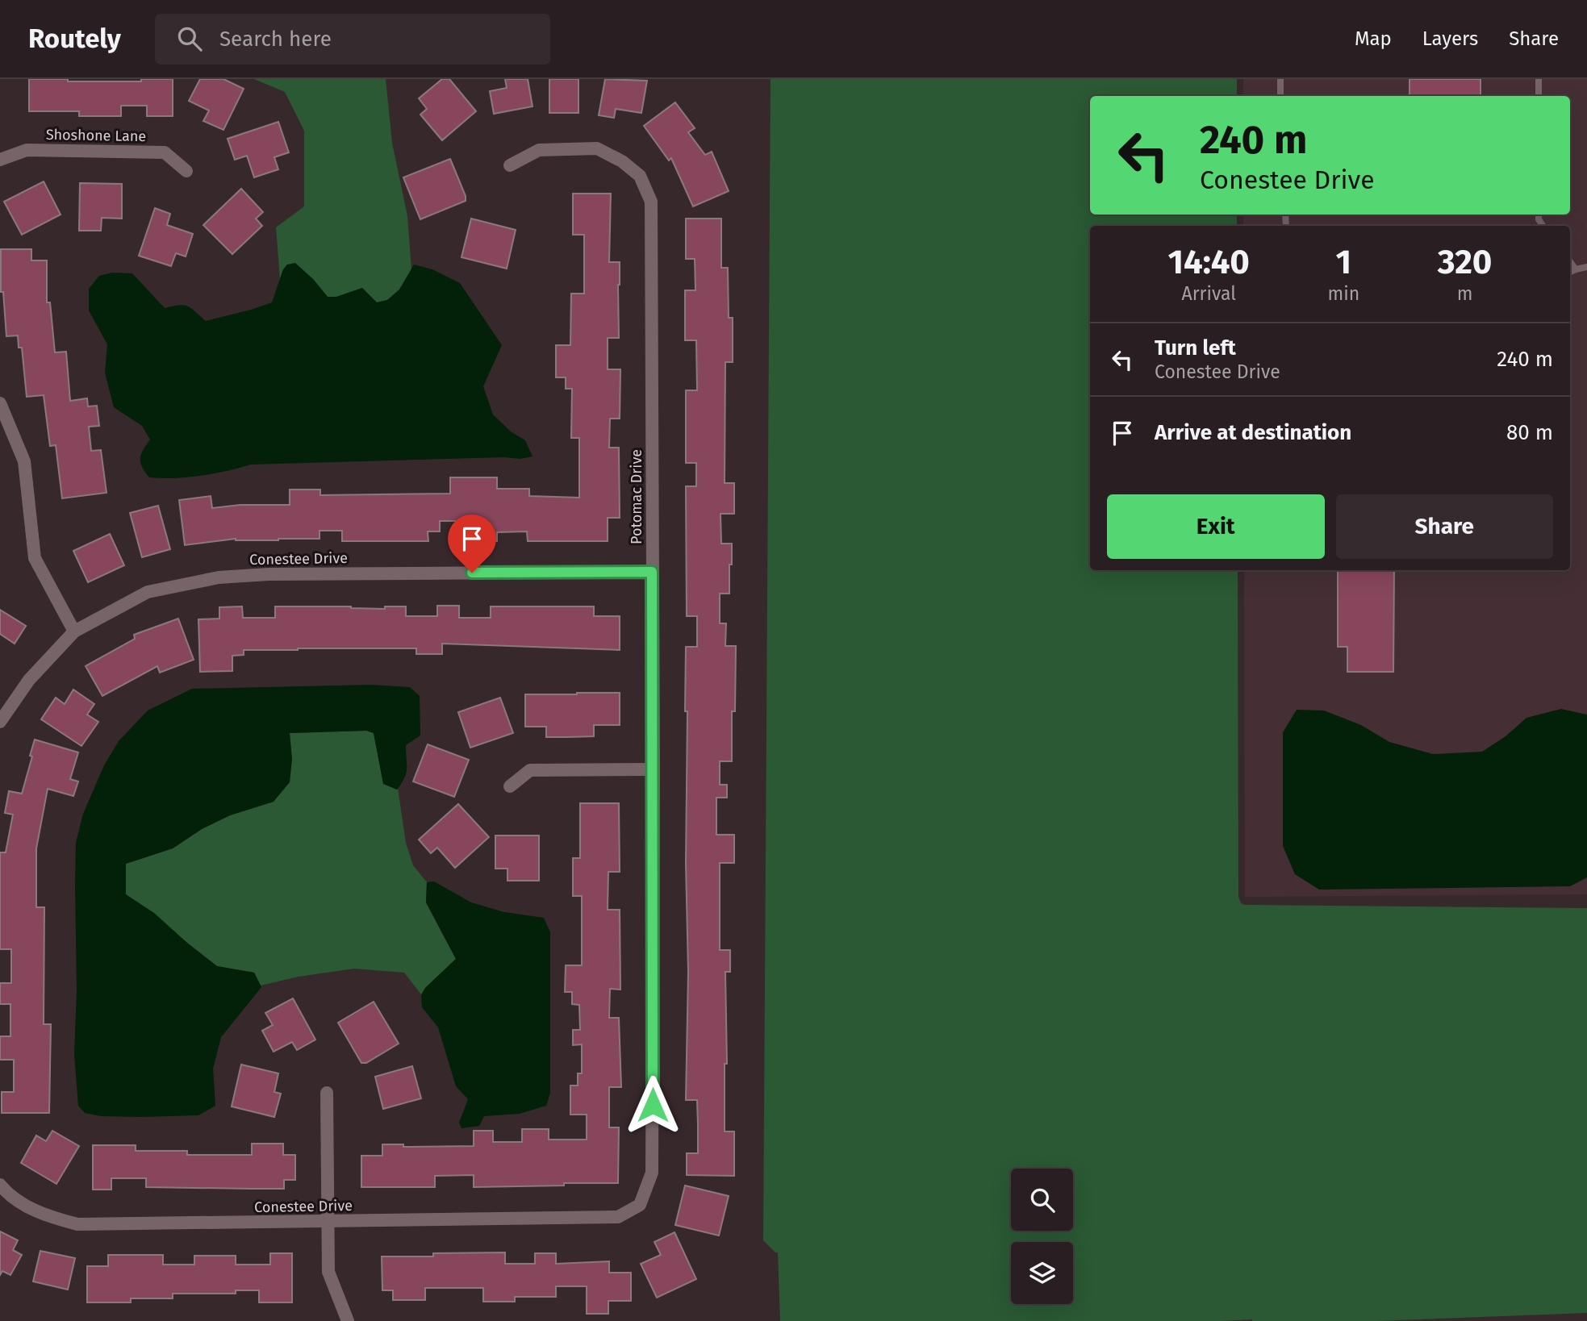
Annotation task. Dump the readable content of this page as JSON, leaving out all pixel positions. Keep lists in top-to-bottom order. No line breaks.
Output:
{"streets":{"street":["Shoshone Lane","Potomac Drive","Conestee Drive"]},"crossings":[["Potomac Drive","Conestee Drive"]],"page":{"header":"Routely","search":"Search here","nav":["Map","Layers","Share"],"turn":["240 m","Conestee Drive"],"eta":["14:40","Arrival","1","min","320","m"],"list":[{"name":"Turn left","note":"Conestee Drive","value":"240 m"},{"name":"Arrive at destination","value":"80 m"}],"buttons":["Exit","Share"]}}
